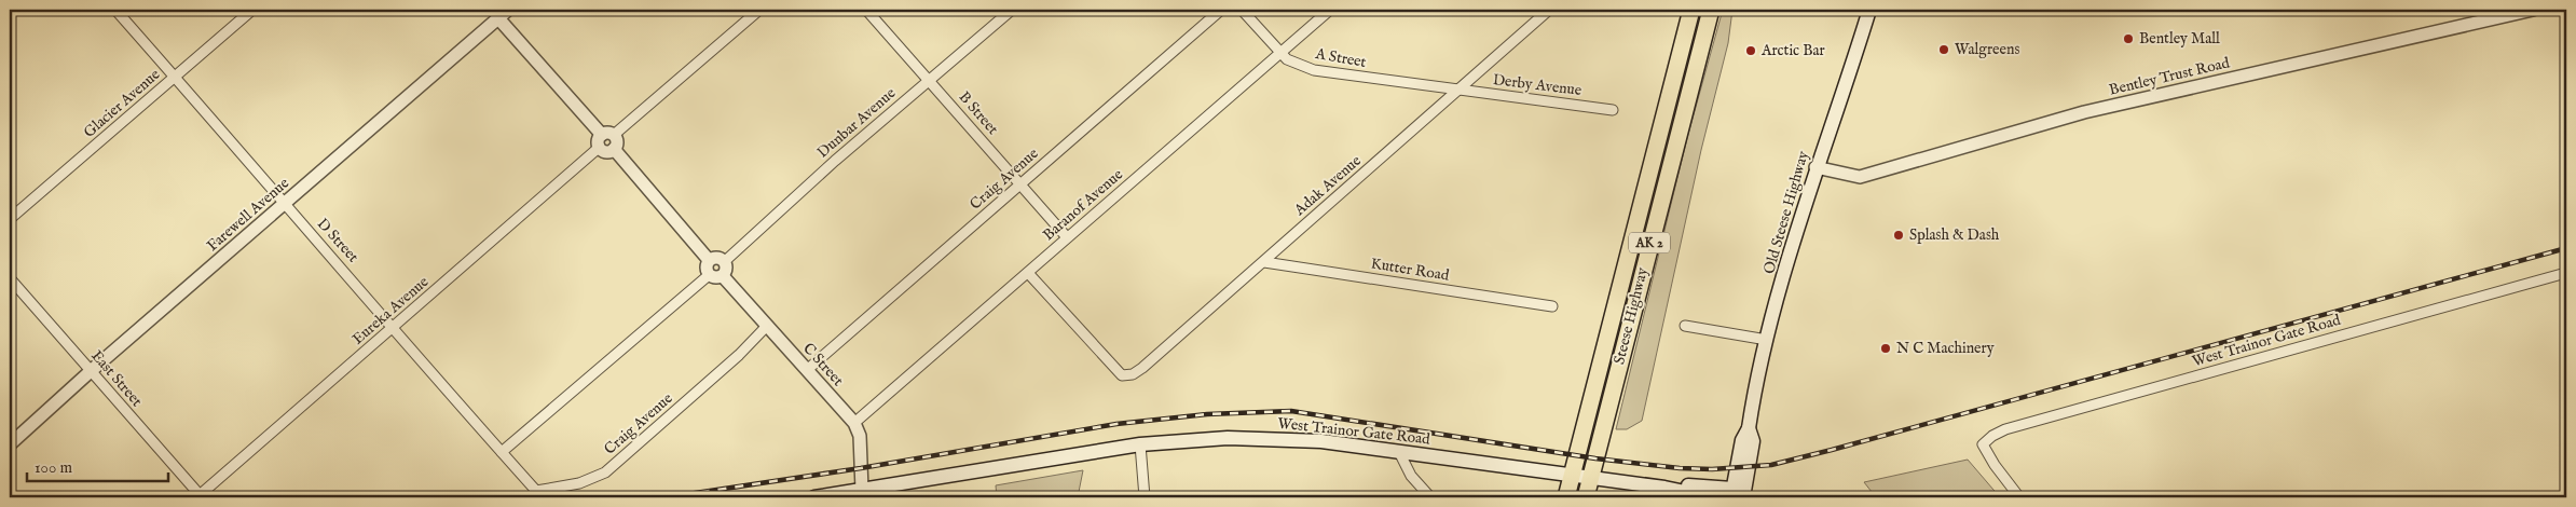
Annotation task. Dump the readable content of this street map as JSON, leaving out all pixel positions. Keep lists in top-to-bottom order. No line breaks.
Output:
{"streets":{"highway":["AK 2","Steese Highway"],"main road":["Old Steese Highway","West Trainor Gate Road"],"street":["A Street","Bentley Trust Road","Derby Avenue","Glacier Avenue","B Street","Dunbar Avenue","Craig Avenue","Adak Avenue","Baranof Avenue","Farewell Avenue","D Street","Kutter Road","Eureka Avenue","C Street","East Street"]},"crossings":[["A Street","Derby Avenue"],["A Street","Adak Avenue"],["A Street","Baranof Avenue"],["Bentley Trust Road","Old Steese Highway"],["Derby Avenue","Adak Avenue"],["Glacier Avenue","D Street"],["B Street","Dunbar Avenue"],["B Street","Craig Avenue"],["B Street","Baranof Avenue"],["Dunbar Avenue","C Street"],["Craig Avenue","D Street"],["Craig Avenue","C Street"],["Adak Avenue","Baranof Avenue"],["Adak Avenue","Kutter Road"],["Baranof Avenue","C Street"],["Old Steese Highway","West Trainor Gate Road"],["Farewell Avenue","D Street"],["Farewell Avenue","East Street"],["D Street","Eureka Avenue"],["Eureka Avenue","East Street"],["Steese Highway","West Trainor Gate Road"],["West Trainor Gate Road","C Street"]],"places":["Bentley Mall","Walgreens","Arctic Bar","Splash & Dash","N C Machinery"],"scale_bar":"100 m"}
